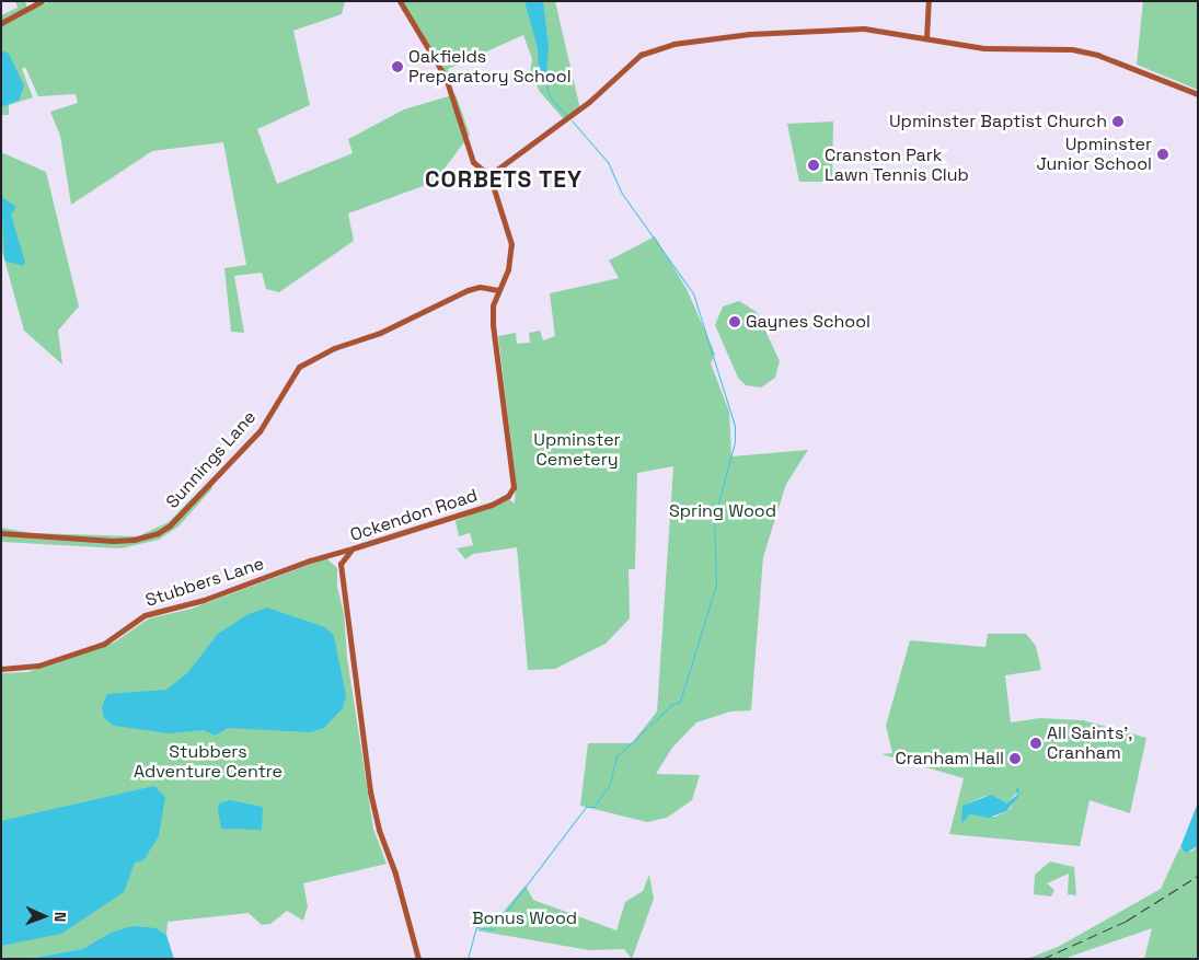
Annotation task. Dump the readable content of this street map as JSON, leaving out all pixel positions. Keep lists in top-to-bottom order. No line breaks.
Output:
{"streets":{"main road":["Sunnings Lane","Ockendon Road","Stubbers Lane"]},"crossings":[["Sunnings Lane","Ockendon Road"],["Ockendon Road","Stubbers Lane"]],"districts":["CORBETS TEY"],"parks":["Upminster Cemetery","Spring Wood","Stubbers Adventure Centre","Bonus Wood"],"places":["Oakfields Preparatory School","Upminster Baptist Church","Upminster Junior School","Cranston Park Lawn Tennis Club","Gaynes School","All Saints', Cranham","Cranham Hall"],"north":"right"}
